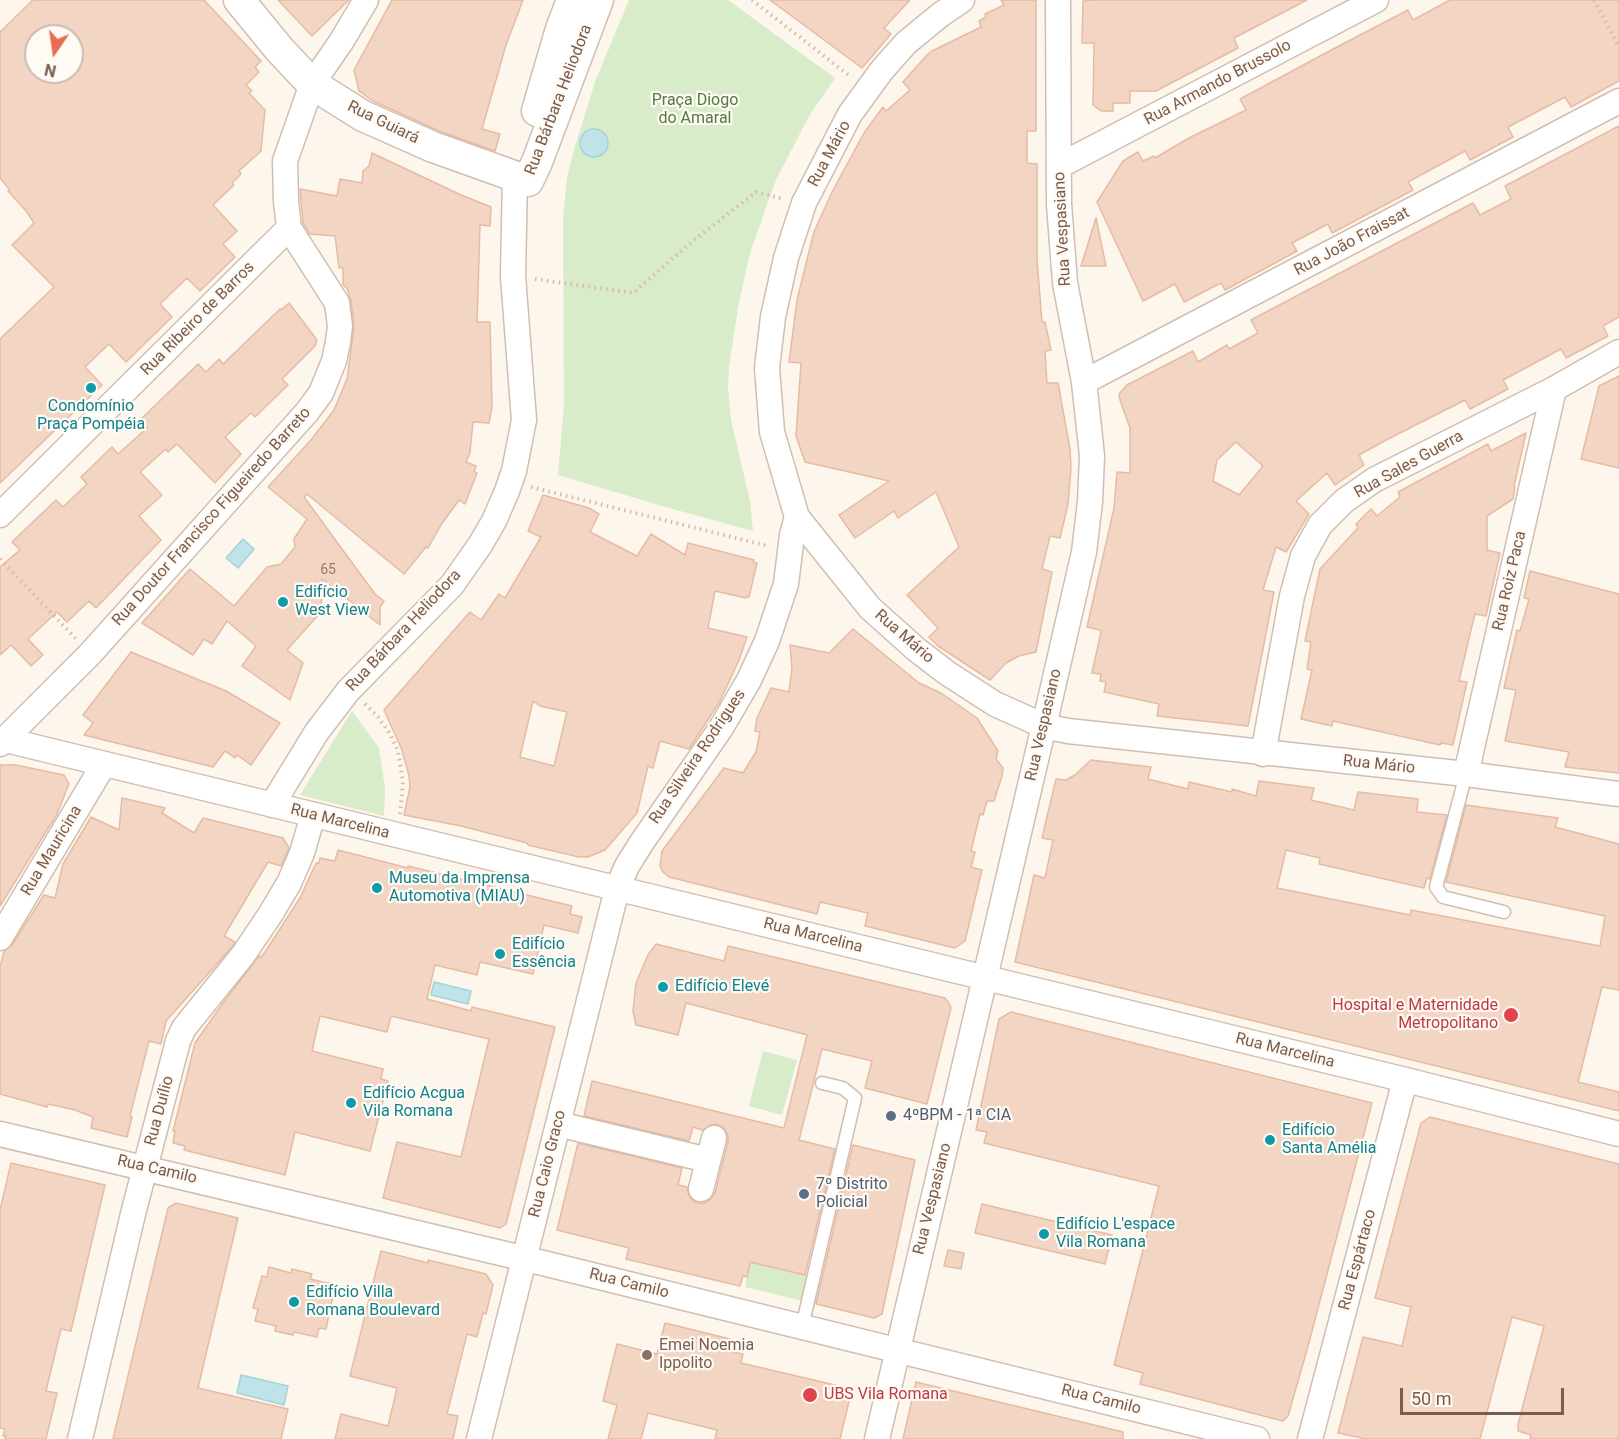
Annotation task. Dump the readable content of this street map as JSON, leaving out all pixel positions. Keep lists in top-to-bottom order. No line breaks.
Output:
{"streets":{"street":["Rua Armando Brussolo","Rua Bárbara Heliodora","Rua Guiará","Rua Mário","Rua Vespasiano","Rua João Fraissat","Rua Ribeiro de Barros","Rua Sales Guerra","Rua Doutor Francisco Figueiredo Barreto","Rua Roiz Paca","Rua Silveira Rodrigues","Rua Marcelina","Rua Mauricina","Rua Duílio","Rua Caio Graco","Rua Camilo","Rua Espártaco"]},"crossings":[["Rua Armando Brussolo","Rua Vespasiano"],["Rua Bárbara Heliodora","Rua Guiará"],["Rua Bárbara Heliodora","Rua Marcelina"],["Rua Mário","Rua Vespasiano"],["Rua Mário","Rua Sales Guerra"],["Rua Mário","Rua Roiz Paca"],["Rua Mário","Rua Silveira Rodrigues"],["Rua Vespasiano","Rua João Fraissat"],["Rua Vespasiano","Rua Marcelina"],["Rua Vespasiano","Rua Camilo"],["Rua Ribeiro de Barros","Rua Doutor Francisco Figueiredo Barreto"],["Rua Sales Guerra","Rua Roiz Paca"],["Rua Doutor Francisco Figueiredo Barreto","Rua Marcelina"],["Rua Silveira Rodrigues","Rua Marcelina"],["Rua Silveira Rodrigues","Rua Caio Graco"],["Rua Marcelina","Rua Mauricina"],["Rua Marcelina","Rua Duílio"],["Rua Marcelina","Rua Caio Graco"],["Rua Marcelina","Rua Espártaco"],["Rua Duílio","Rua Camilo"],["Rua Caio Graco","Rua Camilo"]],"parks":["Praça Diogo do Amaral"],"places":["Condomínio Praça Pompéia","Edifício West View","Museu da Imprensa Automotiva (MIAU)","Edifício Essência","Edifício Elevé","Hospital e Maternidade Metropolitano","Edifício Acgua Vila Romana","4ºBPM - 1ª CIA","Edifício Santa Amélia","7º Distrito Policial","Edifício L'espace Vila Romana","Edifício Villa Romana Boulevard","Emei Noemia Ippolito","UBS Vila Romana"],"house_numbers":["65"],"scale_bar":"50 m","north":"bottom"}
